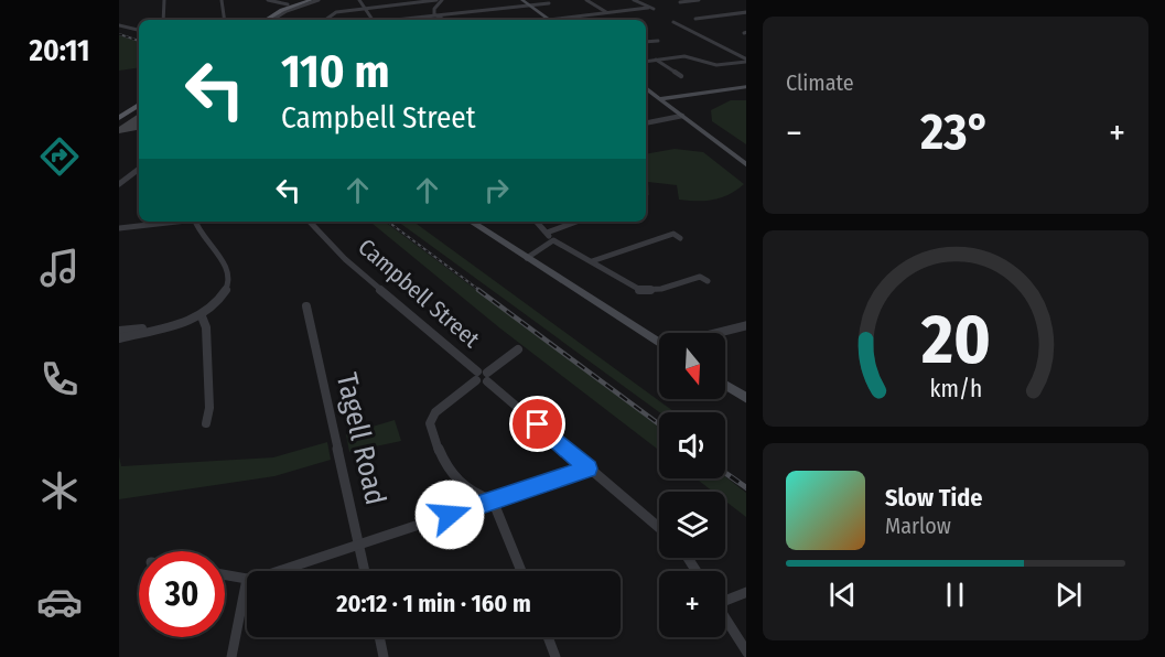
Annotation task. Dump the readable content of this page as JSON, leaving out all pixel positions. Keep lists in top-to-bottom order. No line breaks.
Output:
{"streets":{"street":["Campbell Street","Tagell Road"]},"north":"bottom","page":{"tabs":"20:11","tile":"Climate","turn":["110 m","Campbell Street"],"heat":["−","23°","+"],"map_buttons":"+","song":["Slow Tide","Marlow"],"limit":"30","trip":"20:12 · 1 min · 160 m","gauge":["20","km/h"]}}
